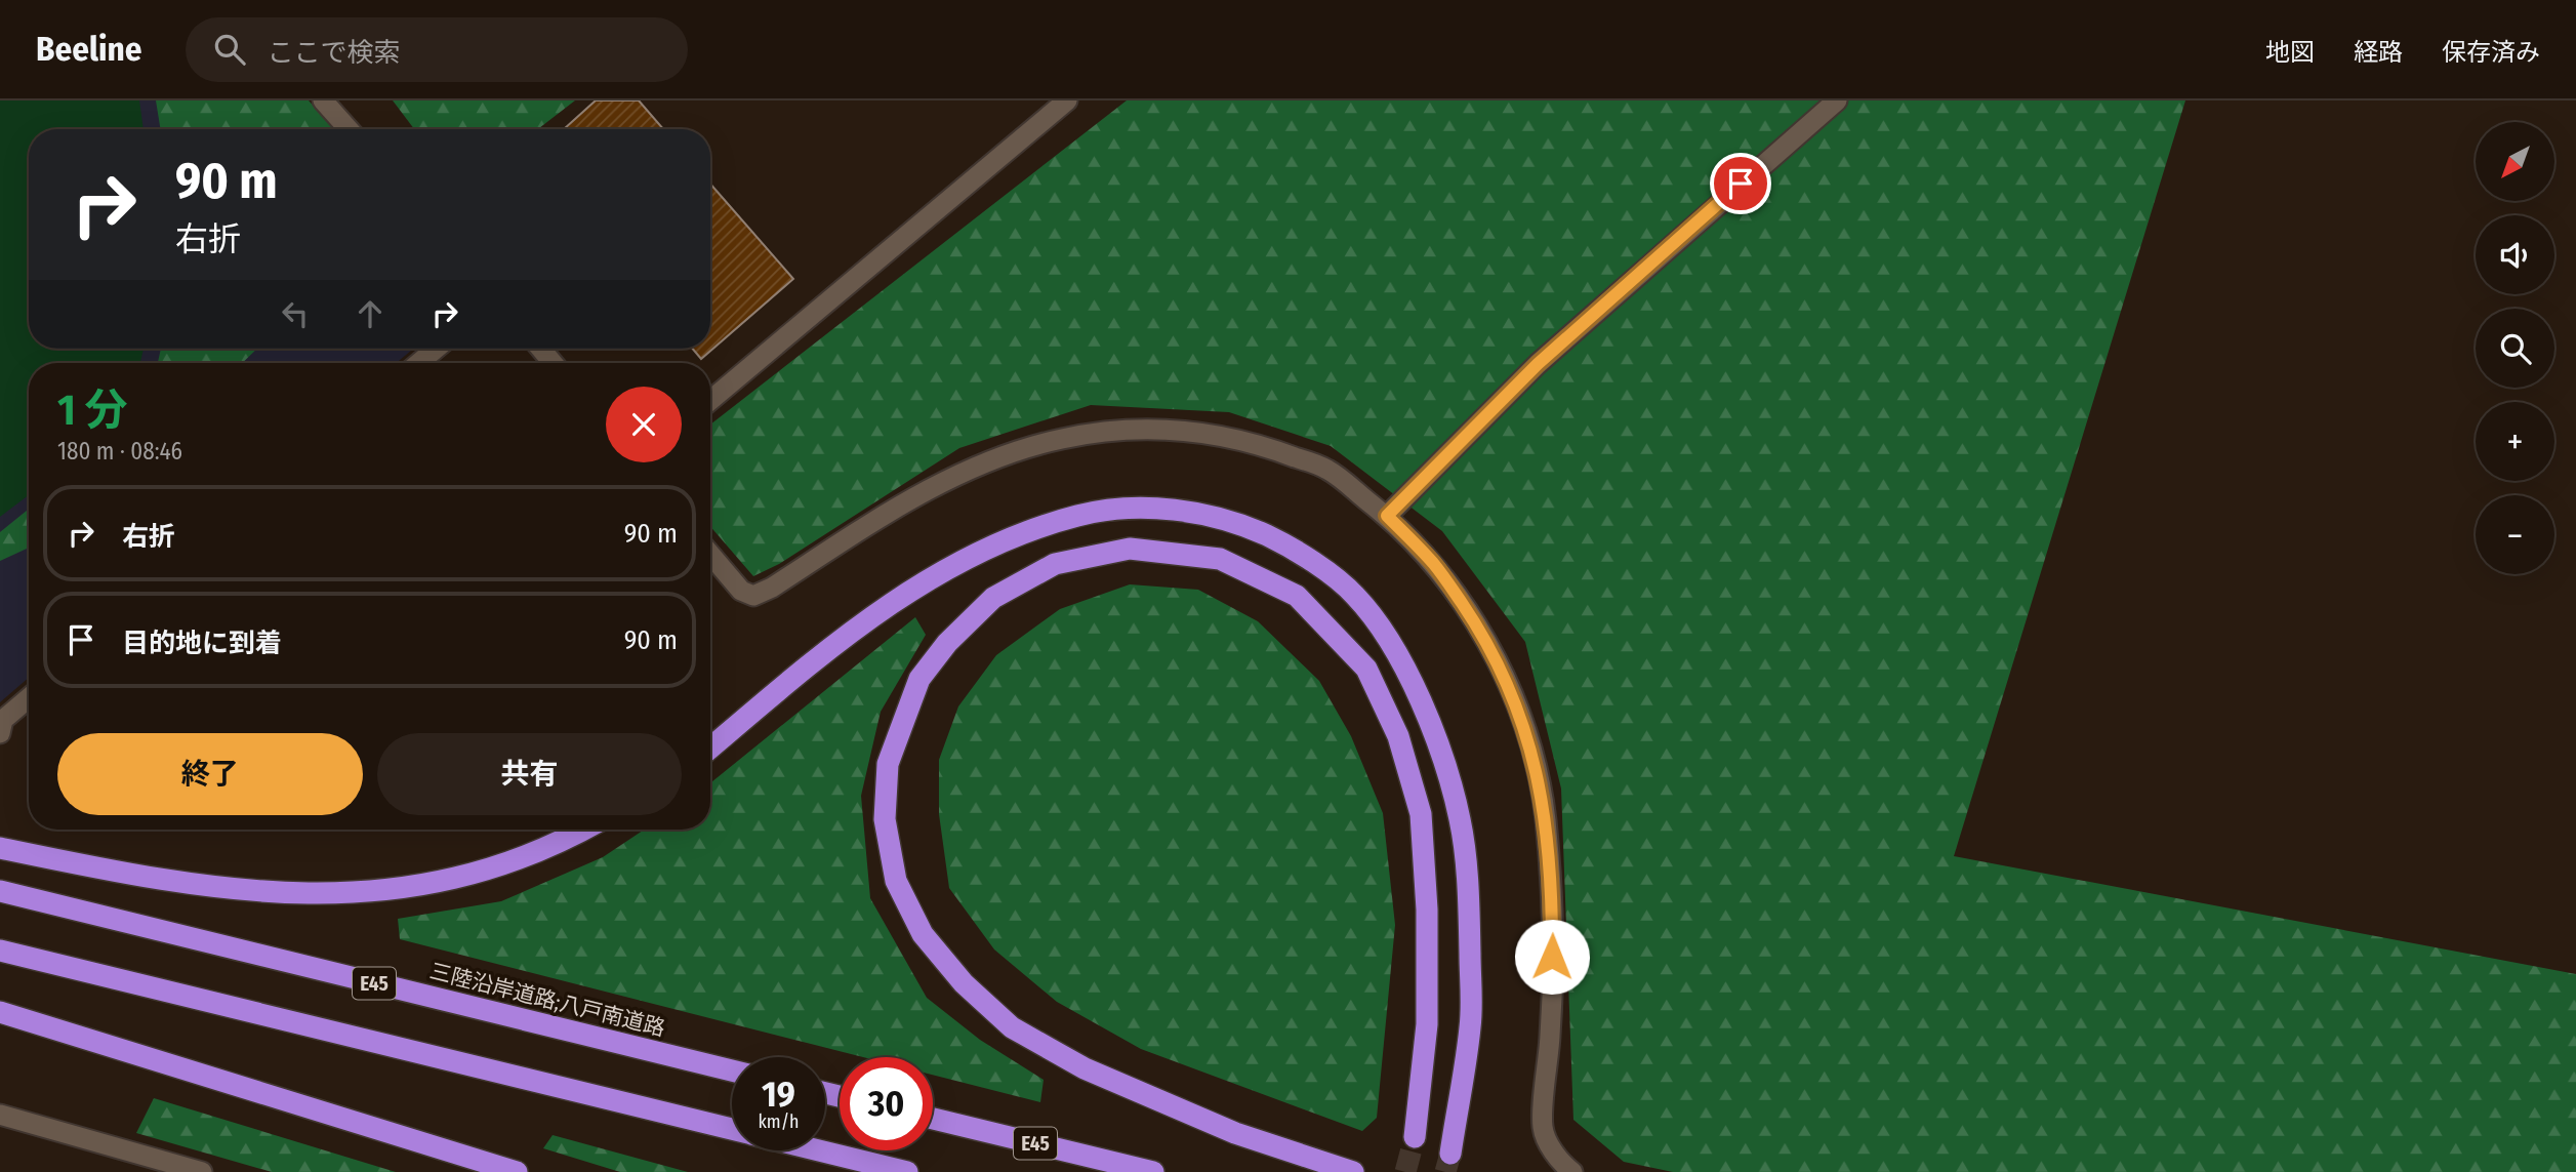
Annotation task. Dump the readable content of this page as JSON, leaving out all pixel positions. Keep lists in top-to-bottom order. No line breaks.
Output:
{"streets":{"highway":["E45","三陸沿岸道路;八戸南道路"]},"north":"bottom left","page":{"header":"Beeline","search":"ここで検索","nav":["地図","経路","保存済み"],"map_buttons":["+","−"],"turn":["90 m","右折"],"heading":["1 分","180 m · 08:46"],"list":[{"name":"右折","value":"90 m"},{"name":"目的地に到着","value":"90 m"}],"buttons":["終了","共有"],"speed":"19 km/h","limit":"30"}}
